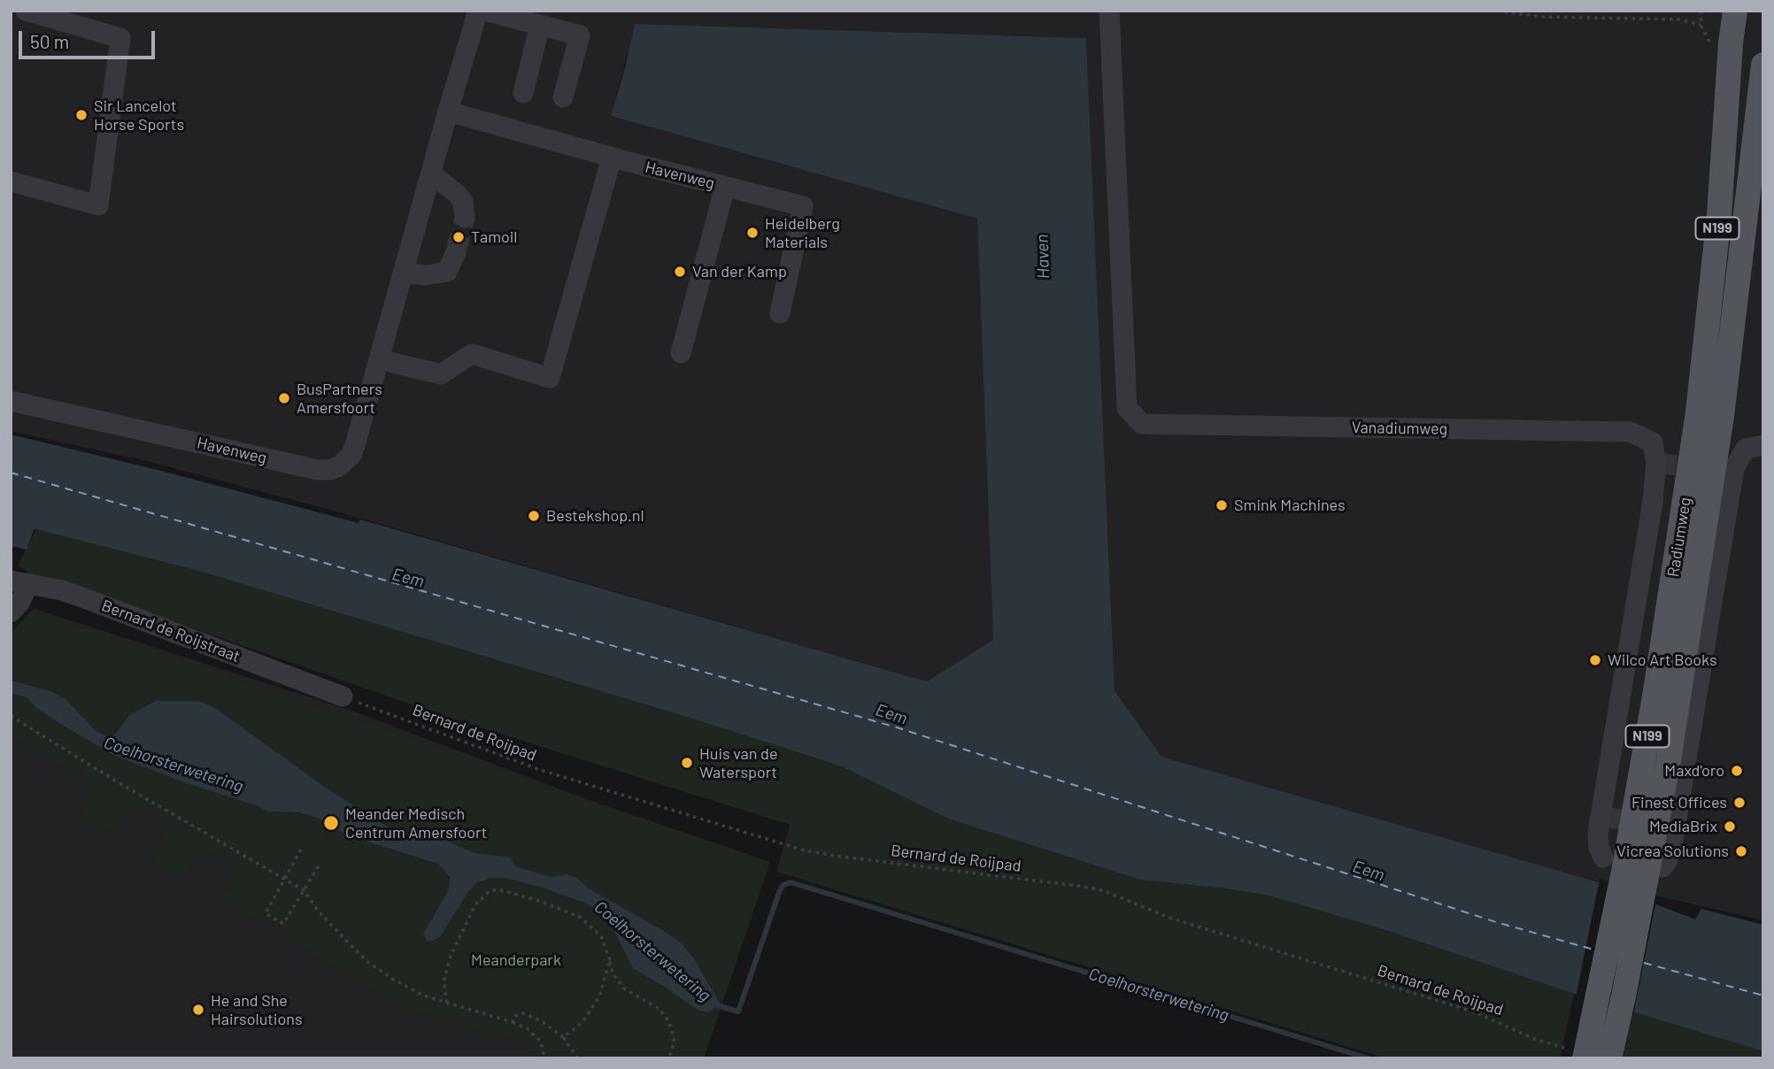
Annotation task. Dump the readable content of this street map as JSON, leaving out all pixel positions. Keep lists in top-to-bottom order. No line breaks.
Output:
{"streets":{"main road":["N199","Radiumweg"],"street":["Havenweg","Vanadiumweg","Bernard de Roijstraat"],"path":["Bernard de Roijpad"]},"crossings":[["Radiumweg","Bernard de Roijpad"],["Bernard de Roijstraat","Bernard de Roijpad"]],"water":["Haven","Eem","Coelhorsterwetering"],"parks":["Meanderpark"],"places":["Sir Lancelot Horse Sports","Heidelberg Materials","Tamoil","Van der Kamp","BusPartners Amersfoort","Smink Machines","Bestekshop.nl","Wilco Art Books","Huis van de Watersport","Maxd'oro","Finest Offices","Meander Medisch Centrum Amersfoort","MediaBrix","Vicrea Solutions","He and She Hairsolutions"],"scale_bar":"50 m"}
